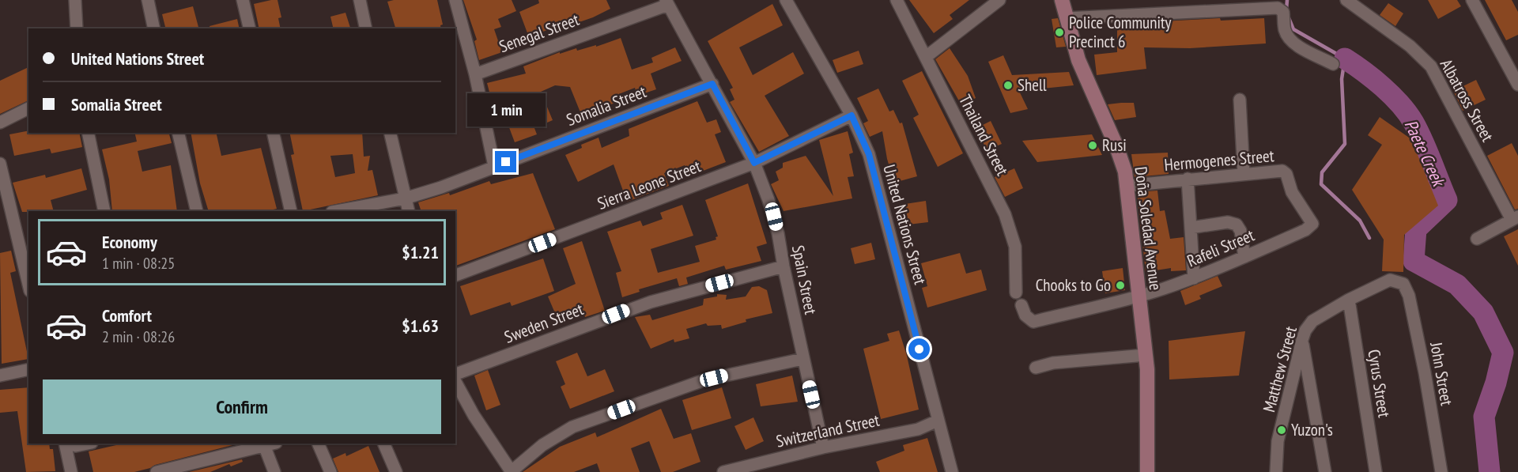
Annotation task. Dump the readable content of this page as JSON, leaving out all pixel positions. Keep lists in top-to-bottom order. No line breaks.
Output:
{"streets":{"main road":["Doña Soledad Avenue"],"street":["Senegal Street","Albatross Street","Somalia Street","Thailand Street","Hermogenes Street","Sierra Leone Street","United Nations Street","Rafeli Street","Spain Street","Sweden Street","Matthew Street","John Street","Cyrus Street","Switzerland Street"]},"crossings":[["Senegal Street","Spain Street"],["Somalia Street","Spain Street"],["Hermogenes Street","Doña Soledad Avenue"],["Hermogenes Street","Rafeli Street"],["Sierra Leone Street","United Nations Street"],["Sierra Leone Street","Spain Street"],["United Nations Street","Switzerland Street"],["Doña Soledad Avenue","Rafeli Street"],["Spain Street","Sweden Street"],["Spain Street","Switzerland Street"],["Matthew Street","John Street"],["Matthew Street","Cyrus Street"]],"water":["Paete Creek"],"places":["Police Community Precinct 6","Shell","Rusi","Chooks to Go","Yuzon's"],"page":{"banner":["United Nations Street","Somalia Street"],"bubble":"1 min","list":[{"name":"Economy","note":"1 min · 08:25","value":"$1.21"},{"name":"Comfort","note":"2 min · 08:26","value":"$1.63"}],"buttons":"Confirm"}}
